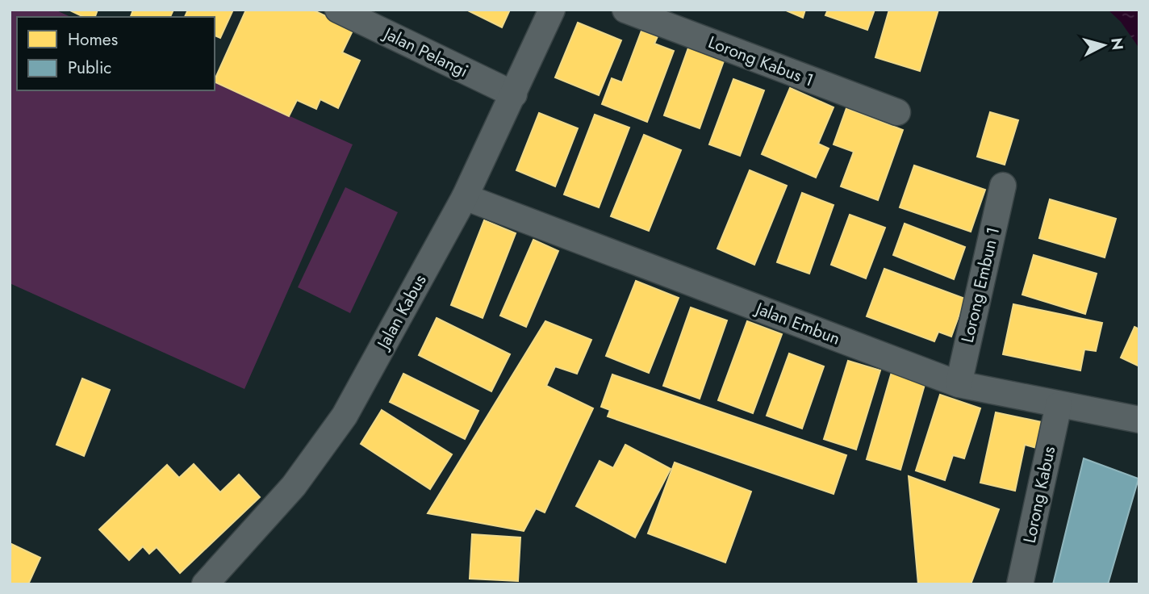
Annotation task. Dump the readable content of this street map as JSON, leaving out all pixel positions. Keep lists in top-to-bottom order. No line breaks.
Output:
{"streets":{"street":["Jalan Pelangi","Lorong Kabus 1","Lorong Embun 1","Jalan Kabus","Jalan Embun","Lorong Kabus"]},"crossings":[["Jalan Pelangi","Jalan Kabus"],["Lorong Embun 1","Jalan Embun"],["Jalan Kabus","Jalan Embun"],["Jalan Embun","Lorong Kabus"]],"legend":["Homes","Public"],"north":"right"}
